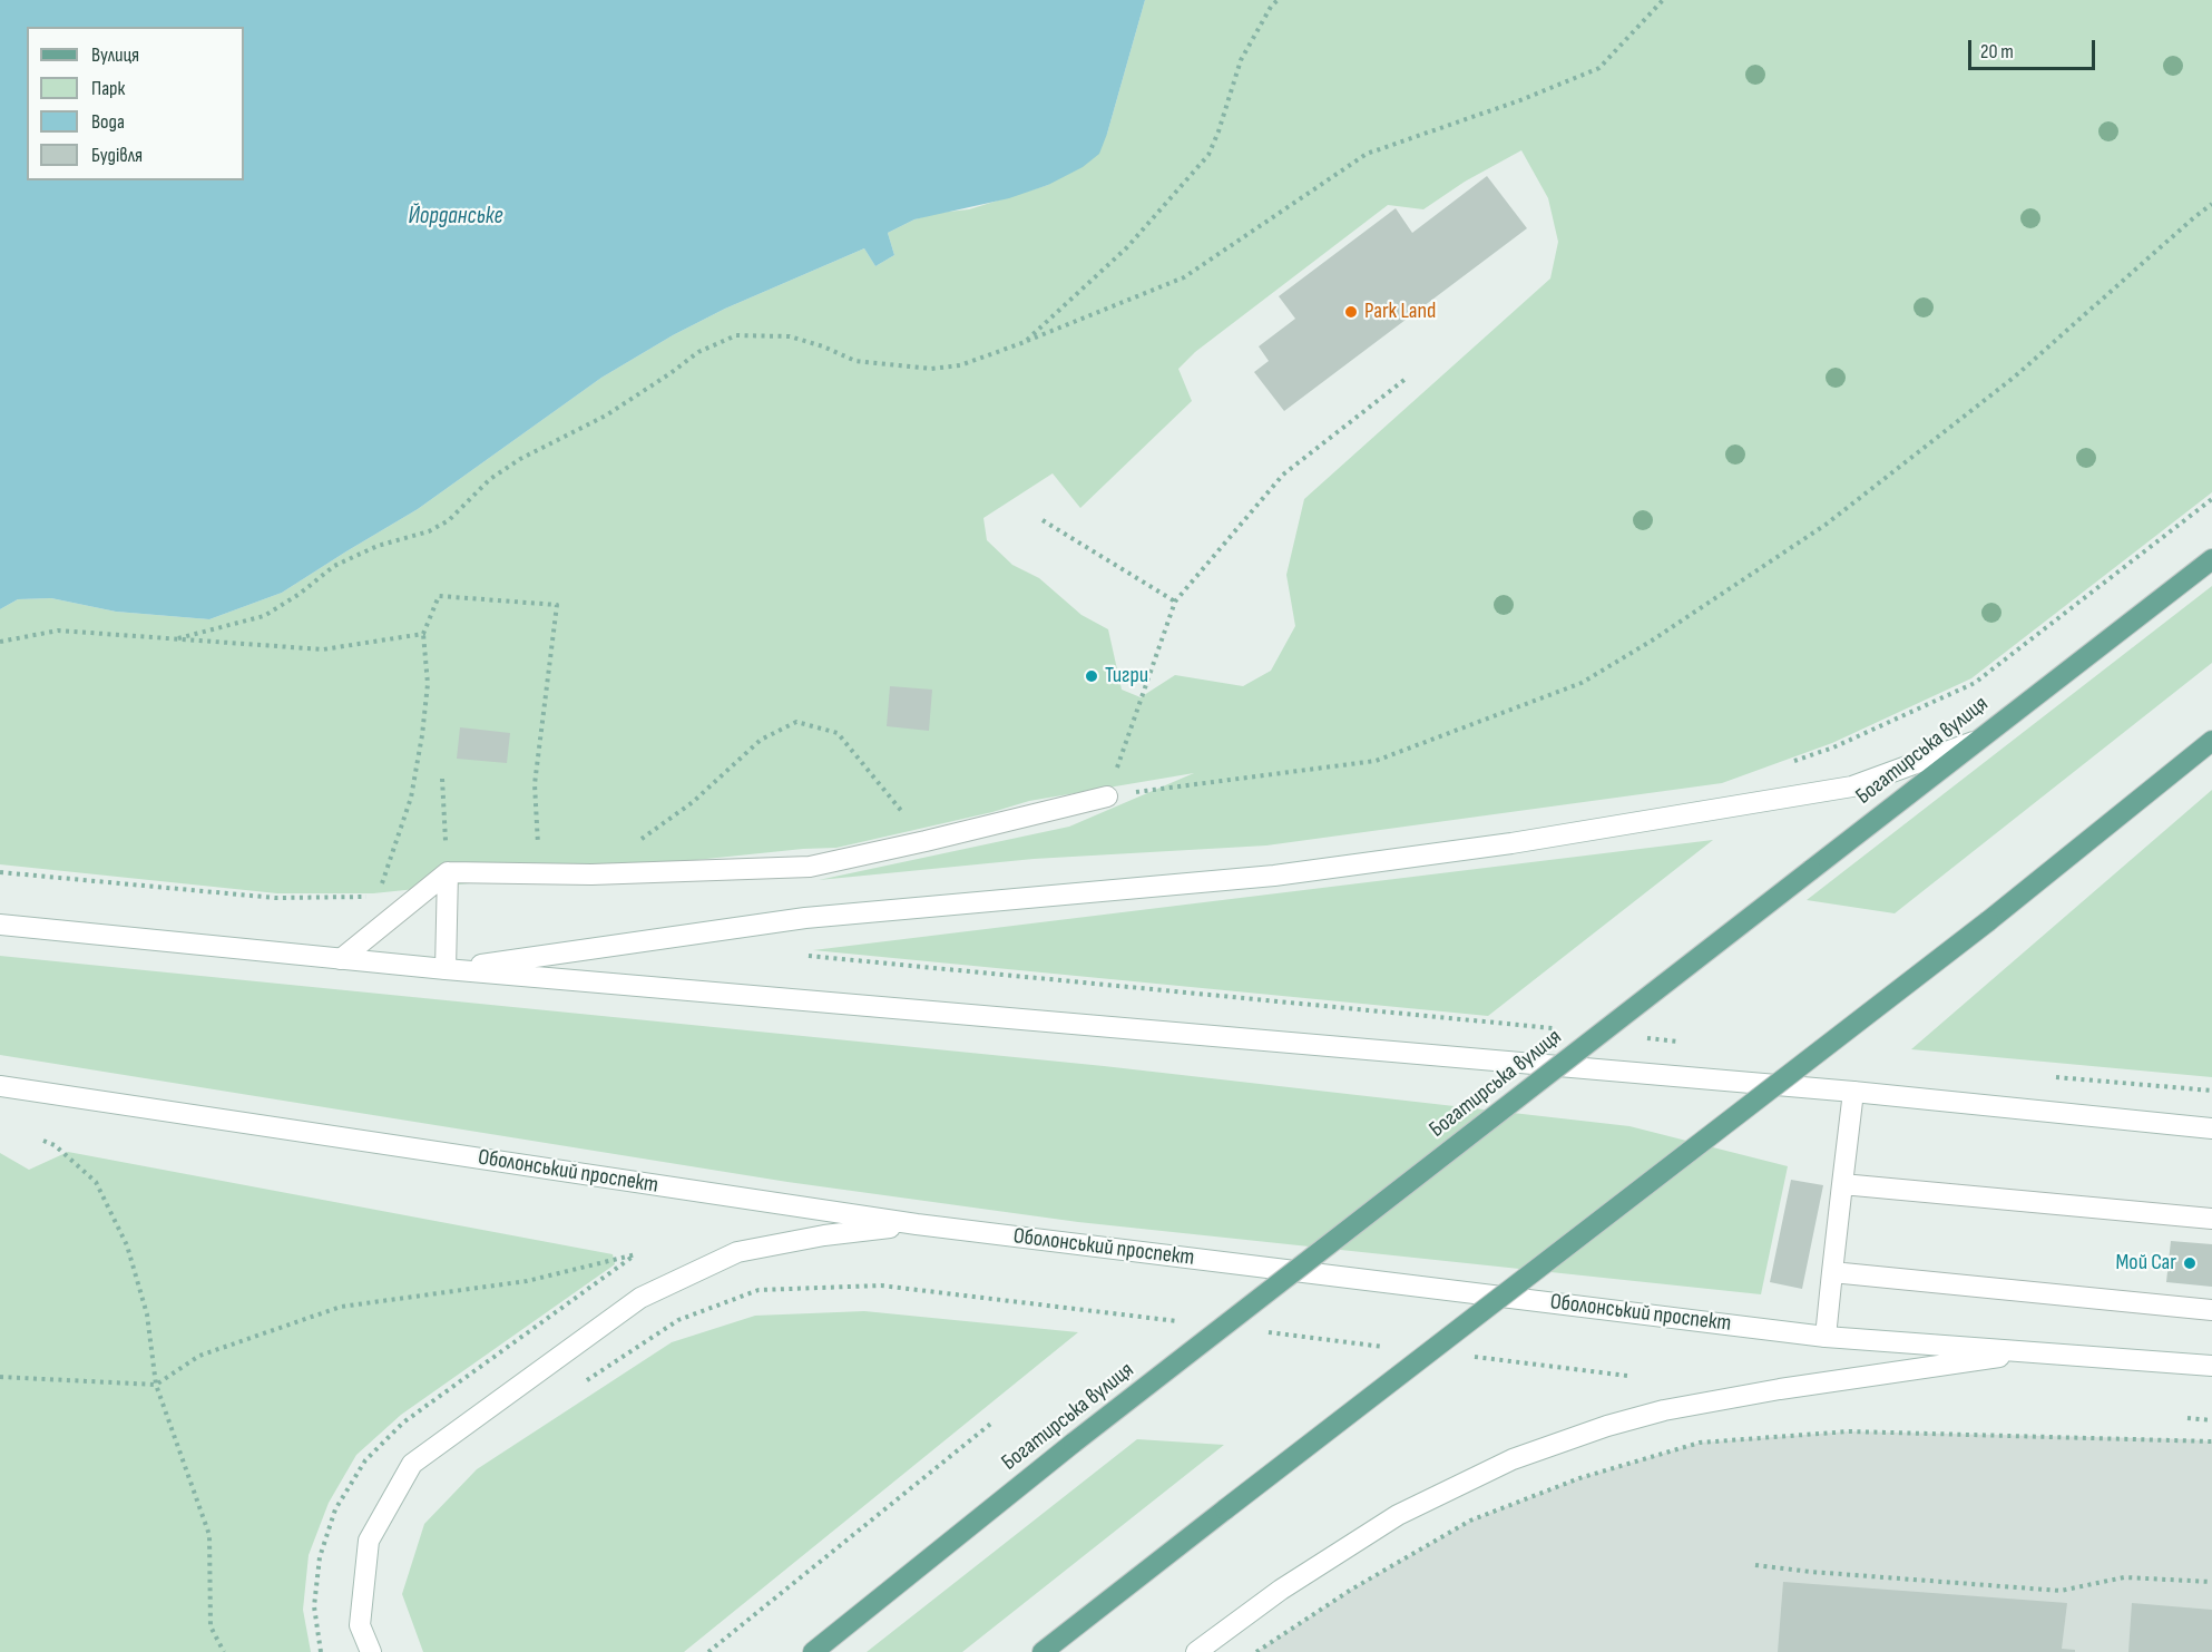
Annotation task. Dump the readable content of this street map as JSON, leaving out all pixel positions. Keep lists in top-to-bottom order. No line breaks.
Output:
{"streets":{"main road":["Богатирська вулиця","Оболонський проспект"]},"water":["Йорданське"],"places":["Park Land","Тигри","Мой Car"],"legend":["Вулиця","Парк","Вода","Будівля"],"scale_bar":"20 m"}
